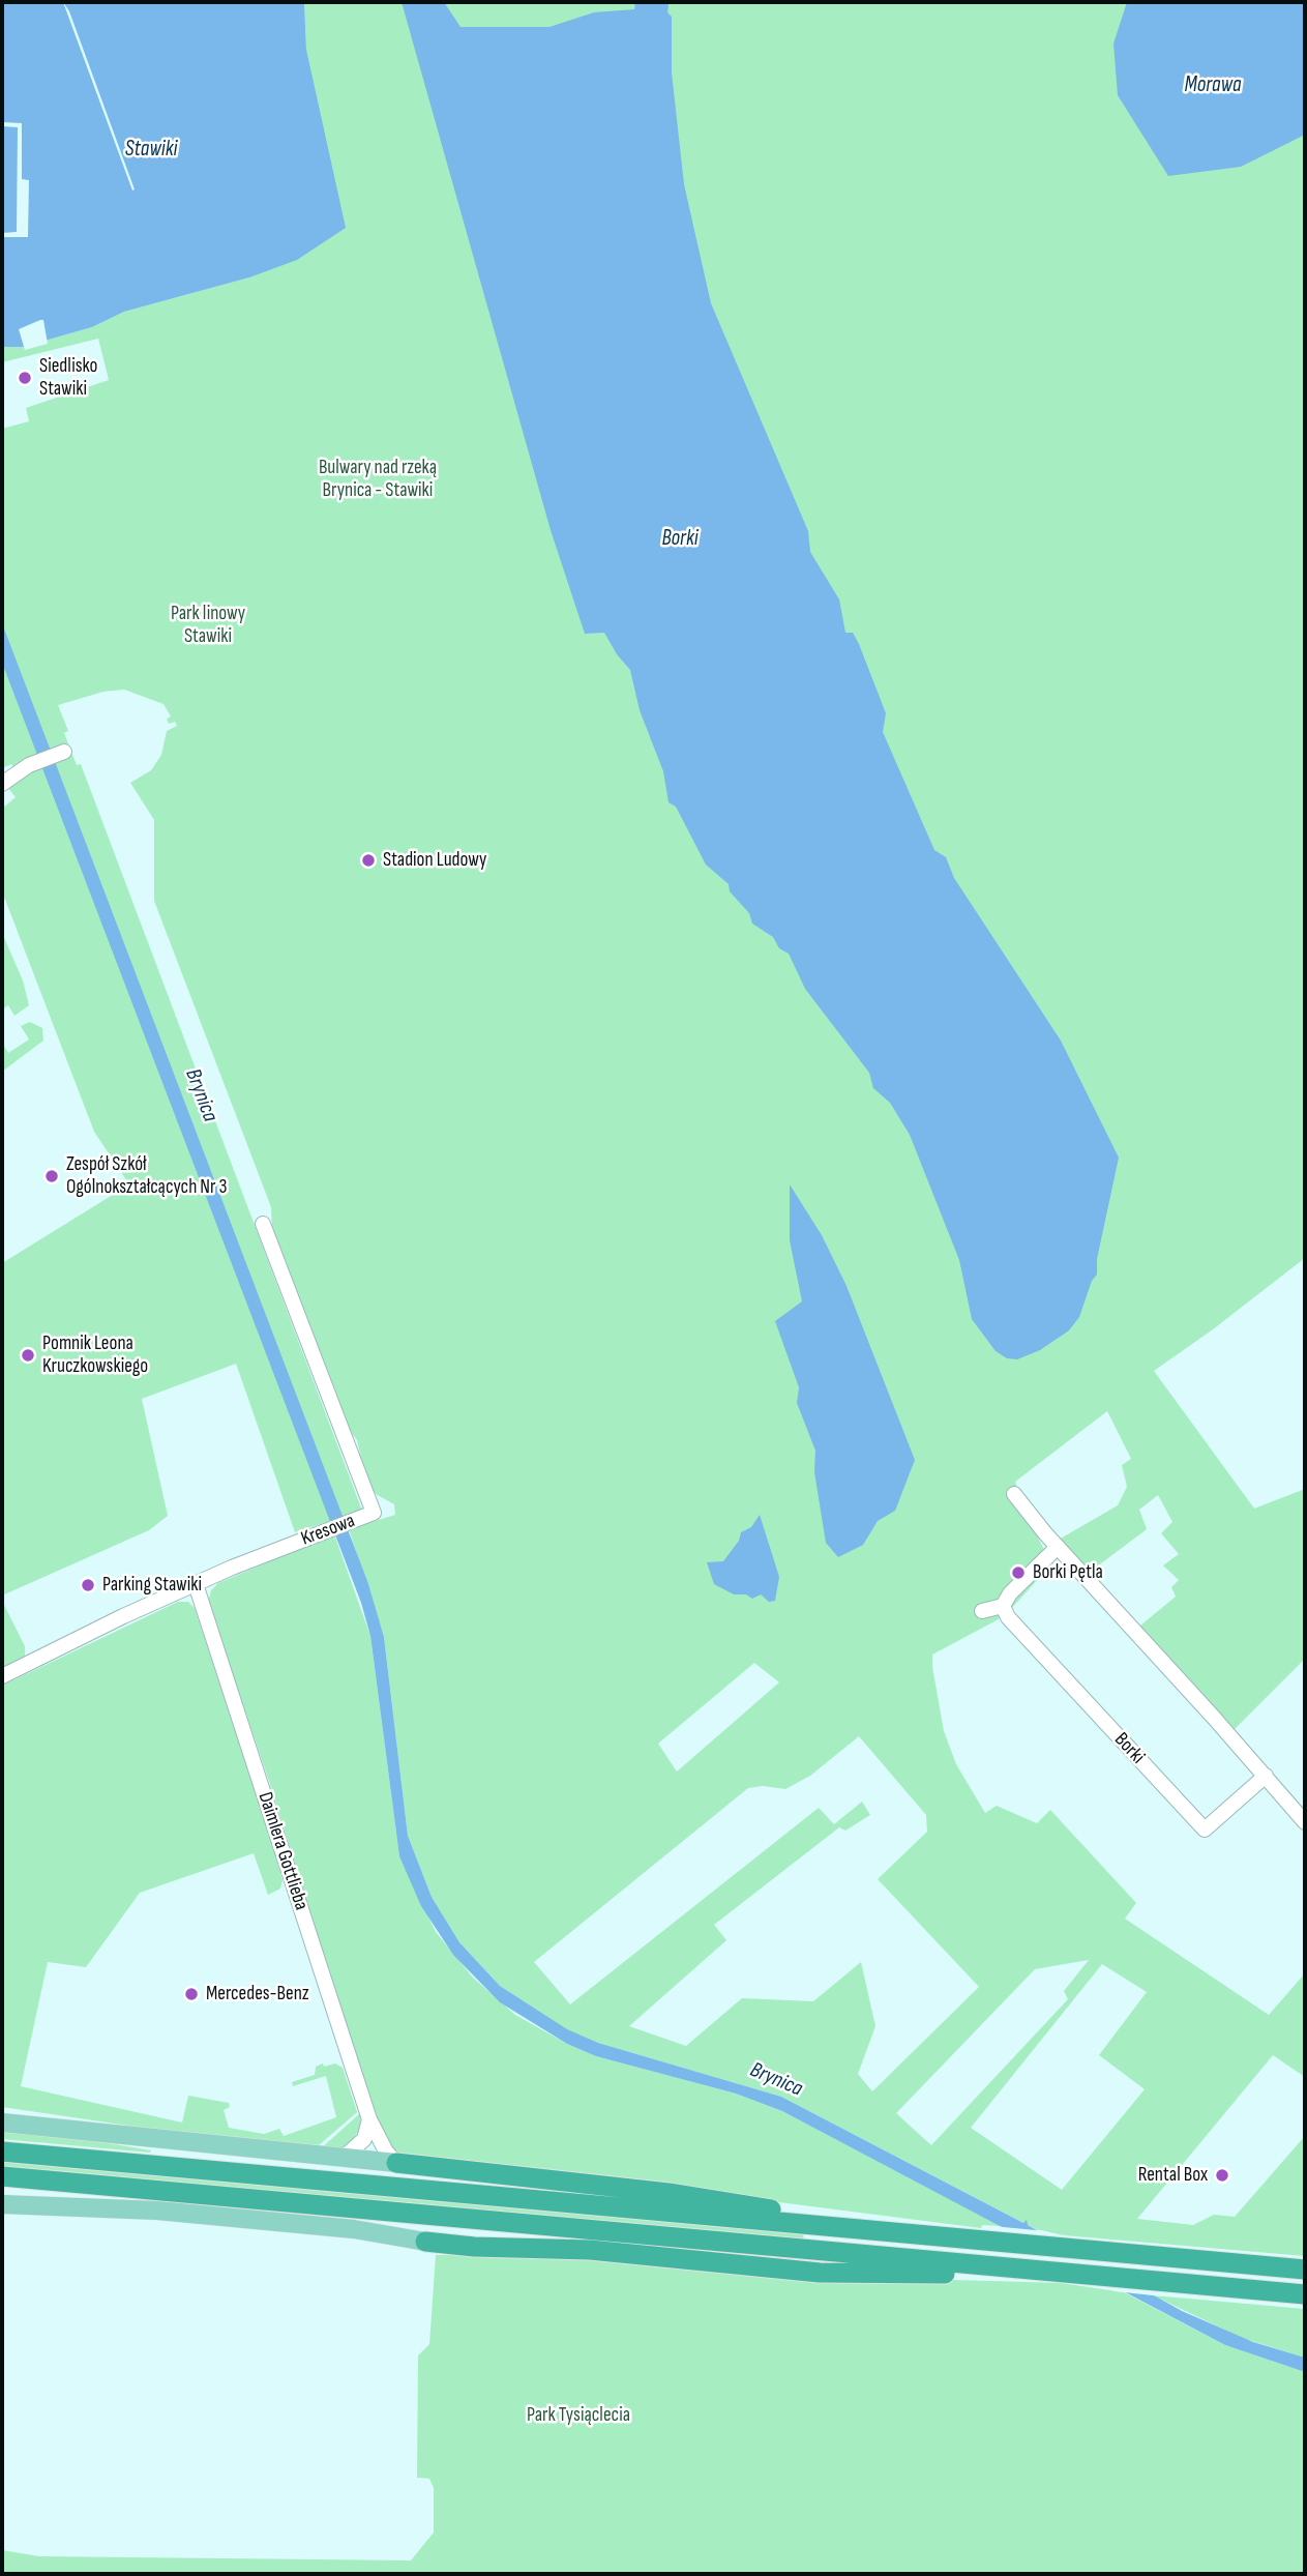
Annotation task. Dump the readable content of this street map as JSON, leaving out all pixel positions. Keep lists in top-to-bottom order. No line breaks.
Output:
{"streets":{"street":["Kresowa","Borki","Daimlera Gottlieba"]},"crossings":[["Kresowa","Daimlera Gottlieba"]],"water":["Morawa","Stawiki","Borki","Brynica"],"parks":["Bulwary nad rzeką Brynica - Stawiki","Park linowy Stawiki","Park Tysiąclecia"],"places":["Siedlisko Stawiki","Stadion Ludowy","Zespół Szkół Ogólnokształcących Nr 3","Pomnik Leona Kruczkowskiego","Borki Pętla","Parking Stawiki","Mercedes-Benz","Rental Box"]}
